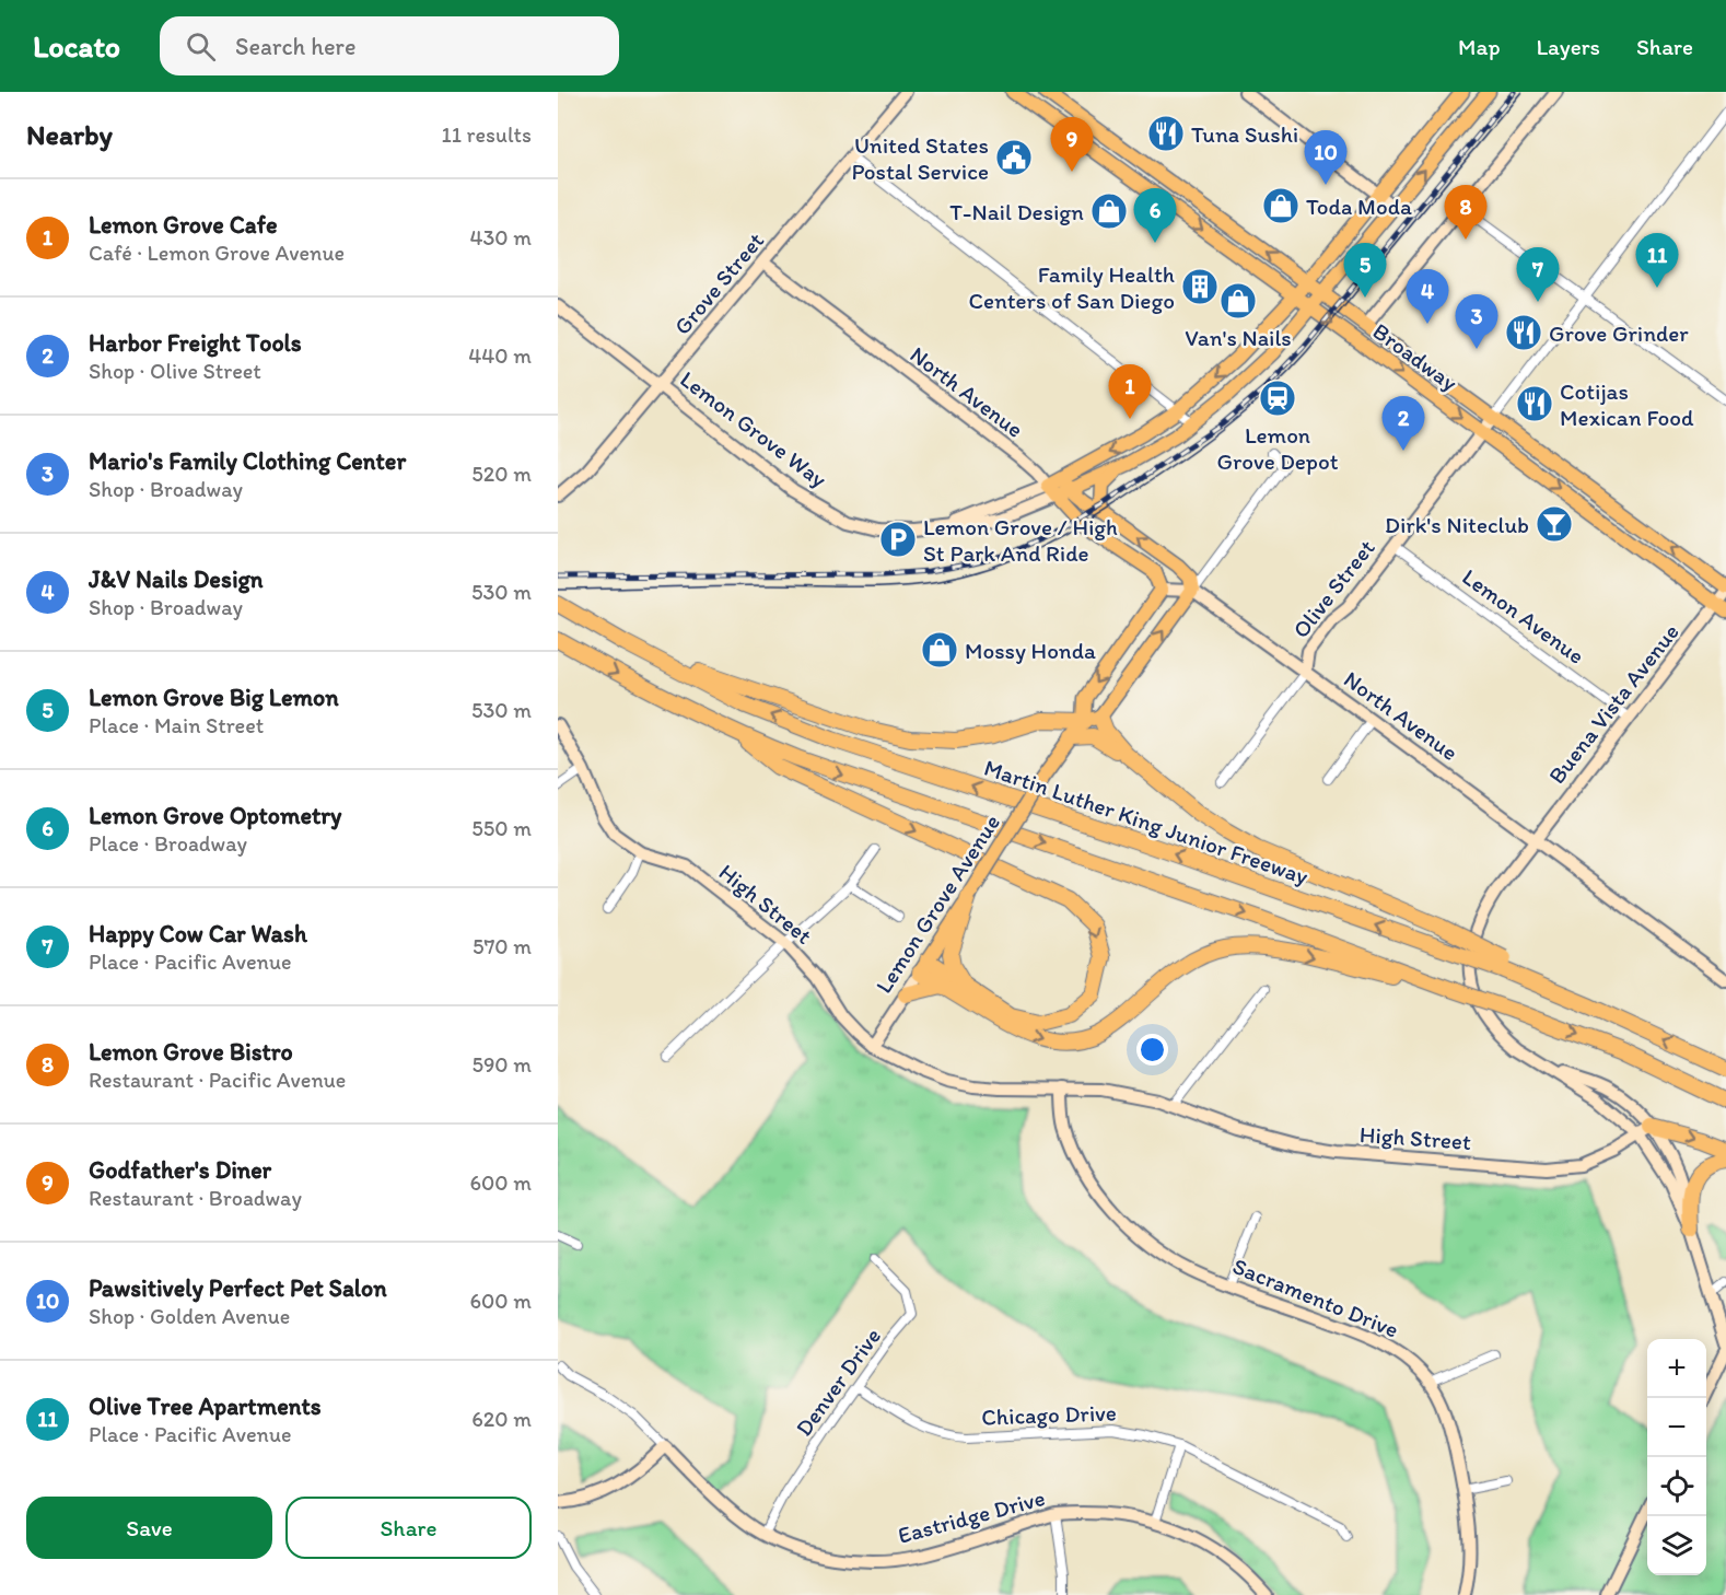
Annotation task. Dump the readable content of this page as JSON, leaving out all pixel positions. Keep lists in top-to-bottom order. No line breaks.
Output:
{"streets":{"highway":["Martin Luther King Junior Freeway"],"main road":["Grove Street","Broadway","North Avenue","Lemon Grove Way","Olive Street","Buena Vista Avenue","High Street","Lemon Grove Avenue","Sacramento Drive","Eastridge Drive"],"street":["Lemon Avenue","Denver Drive","Chicago Drive"]},"crossings":[["Grove Street","North Avenue"],["Grove Street","Lemon Grove Way"],["Broadway","Olive Street"],["Broadway","Buena Vista Avenue"],["North Avenue","Lemon Grove Way"],["North Avenue","Olive Street"],["North Avenue","Buena Vista Avenue"],["North Avenue","Lemon Grove Avenue"],["Olive Street","Lemon Avenue"],["Lemon Avenue","Buena Vista Avenue"],["Buena Vista Avenue","High Street"],["High Street","Lemon Grove Avenue"],["High Street","Sacramento Drive"],["Denver Drive","Chicago Drive"],["Denver Drive","Eastridge Drive"]],"places":{"restaurant":["Tuna Sushi","Grove Grinder","Cotijas Mexican Food"],"public building":["United States Postal Service"],"shop":["Toda Moda","T-Nail Design","Van's Nails","Mossy Honda"],"building":["Family Health Centers of San Diego"],"station":["Lemon Grove Depot"],"bar":["Dirk's Niteclub"],"parking":["Lemon Grove / High St Park And Ride"]},"page":{"header":"Locato","search":"Search here","nav":["Map","Layers","Share"],"heading":["Nearby","11 results"],"pins":["9","10","8","6","11","5","7","4","3","1","2"],"list":[{"mark":"1","name":"Lemon Grove Cafe","note":"Café · Lemon Grove Avenue","value":"430 m"},{"mark":"2","name":"Harbor Freight Tools","note":"Shop · Olive Street","value":"440 m"},{"mark":"3","name":"Mario's Family Clothing Center","note":"Shop · Broadway","value":"520 m"},{"mark":"4","name":"J&V Nails Design","note":"Shop · Broadway","value":"530 m"},{"mark":"5","name":"Lemon Grove Big Lemon","note":"Place · Main Street","value":"530 m"},{"mark":"6","name":"Lemon Grove Optometry","note":"Place · Broadway","value":"550 m"},{"mark":"7","name":"Happy Cow Car Wash","note":"Place · Pacific Avenue","value":"570 m"},{"mark":"8","name":"Lemon Grove Bistro","note":"Restaurant · Pacific Avenue","value":"590 m"},{"mark":"9","name":"Godfather's Diner","note":"Restaurant · Broadway","value":"600 m"},{"mark":"10","name":"Pawsitively Perfect Pet Salon","note":"Shop · Golden Avenue","value":"600 m"},{"mark":"11","name":"Olive Tree Apartments","note":"Place · Pacific Avenue","value":"620 m"}],"map_buttons":["+","−"],"buttons":["Save","Share"]}}
